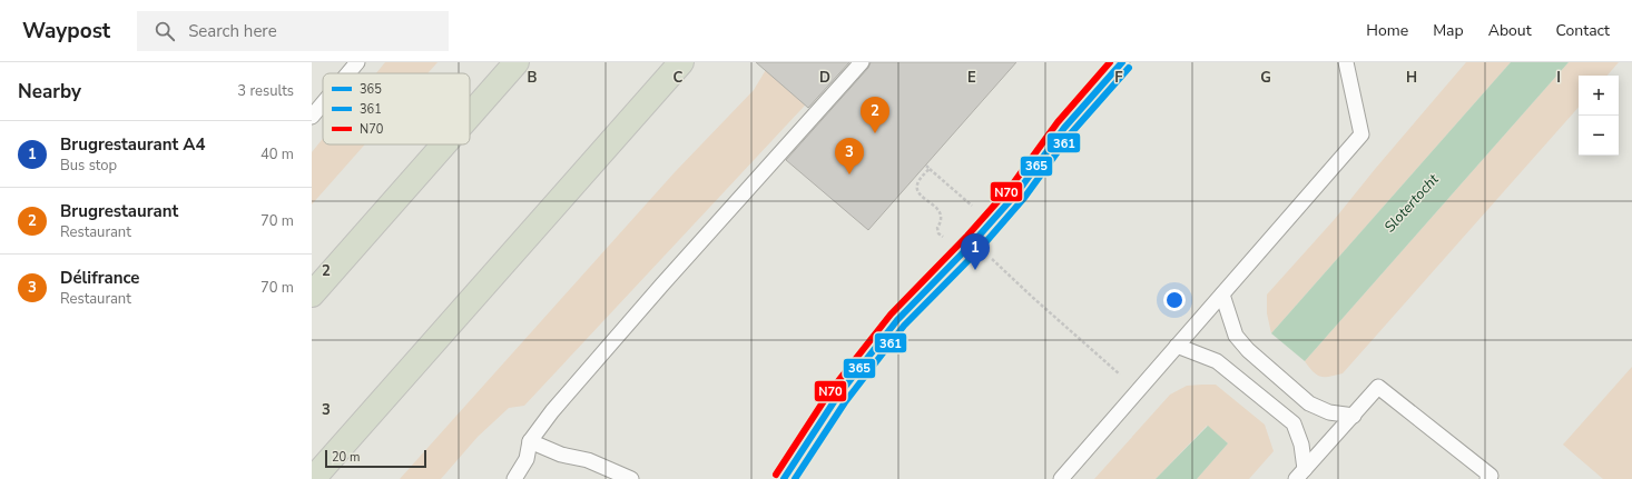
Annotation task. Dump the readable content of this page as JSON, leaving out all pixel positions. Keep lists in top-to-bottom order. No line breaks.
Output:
{"water":["Slotertocht"],"lines":["transit line 365","transit line N70","transit line 361"],"legend":["365","361","N70"],"scale_bar":"20 m","page":{"header":"Waypost","search":"Search here","nav":["Home","Map","About","Contact"],"heading":["Nearby","3 results"],"map_buttons":["+","−"],"pins":["2","3","1"],"list":[{"mark":"1","name":"Brugrestaurant A4","note":"Bus stop","value":"40 m"},{"mark":"2","name":"Brugrestaurant","note":"Restaurant","value":"70 m"},{"mark":"3","name":"Délifrance","note":"Restaurant","value":"70 m"}],"scale":"20 m"},"grid":{"columns":["B","C","D","E","F","G","H","I"],"rows":["2","3"]}}
